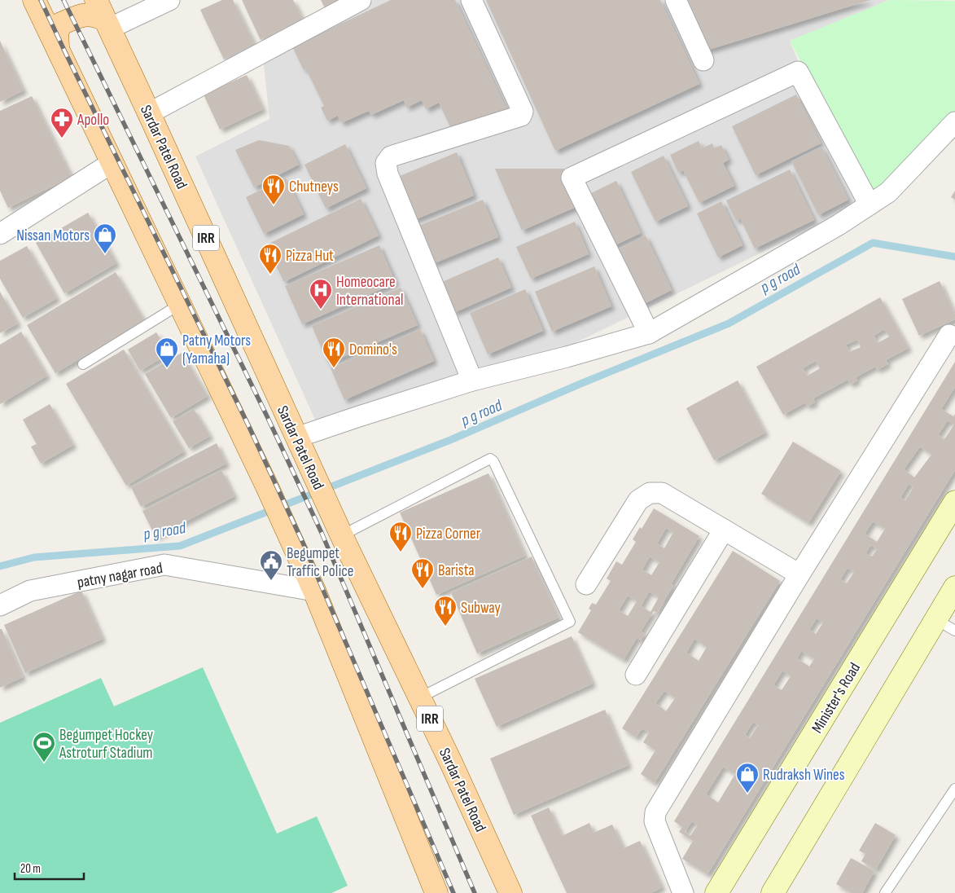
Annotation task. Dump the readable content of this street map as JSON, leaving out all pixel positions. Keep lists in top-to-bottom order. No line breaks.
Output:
{"streets":{"main road":["Sardar Patel Road","IRR","Minister's Road"],"street":["patny nagar road"]},"water":["p g road"],"places":{"pharmacy":["Apollo"],"restaurant":["Chutneys","Pizza Hut","Domino's","Pizza Corner","Barista","Subway"],"shop":["Nissan Motors","Patny Motors (Yamaha)","Rudraksh Wines"],"hospital":["Homeocare International"],"public building":["Begumpet Traffic Police"],"sports":["Begumpet Hockey Astroturf Stadium"]},"scale_bar":"20 m"}
